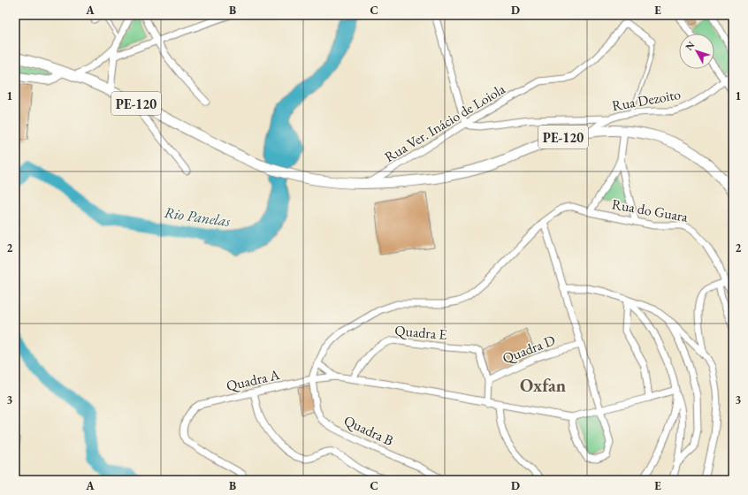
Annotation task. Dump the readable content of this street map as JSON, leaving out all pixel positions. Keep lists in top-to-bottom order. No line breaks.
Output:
{"streets":{"main road":["PE-120"],"street":["Rua Dezoito","Rua Ver. Inácio de Loiola","Rua do Guara","Quadra E","Quadra D","Quadra A","Quadra B"]},"crossings":[["Rua Dezoito","PE-120"],["PE-120","Rua Ver. Inácio de Loiola"],["Rua do Guara","Quadra A"],["Rua do Guara","Quadra B"],["Quadra E","Quadra D"],["Quadra E","Quadra A"],["Quadra A","Quadra B"]],"districts":["Oxfan"],"water":["Rio Panelas"],"north":"top left","grid":{"columns":["A","B","C","D","E"],"rows":["1","2","3"]}}
